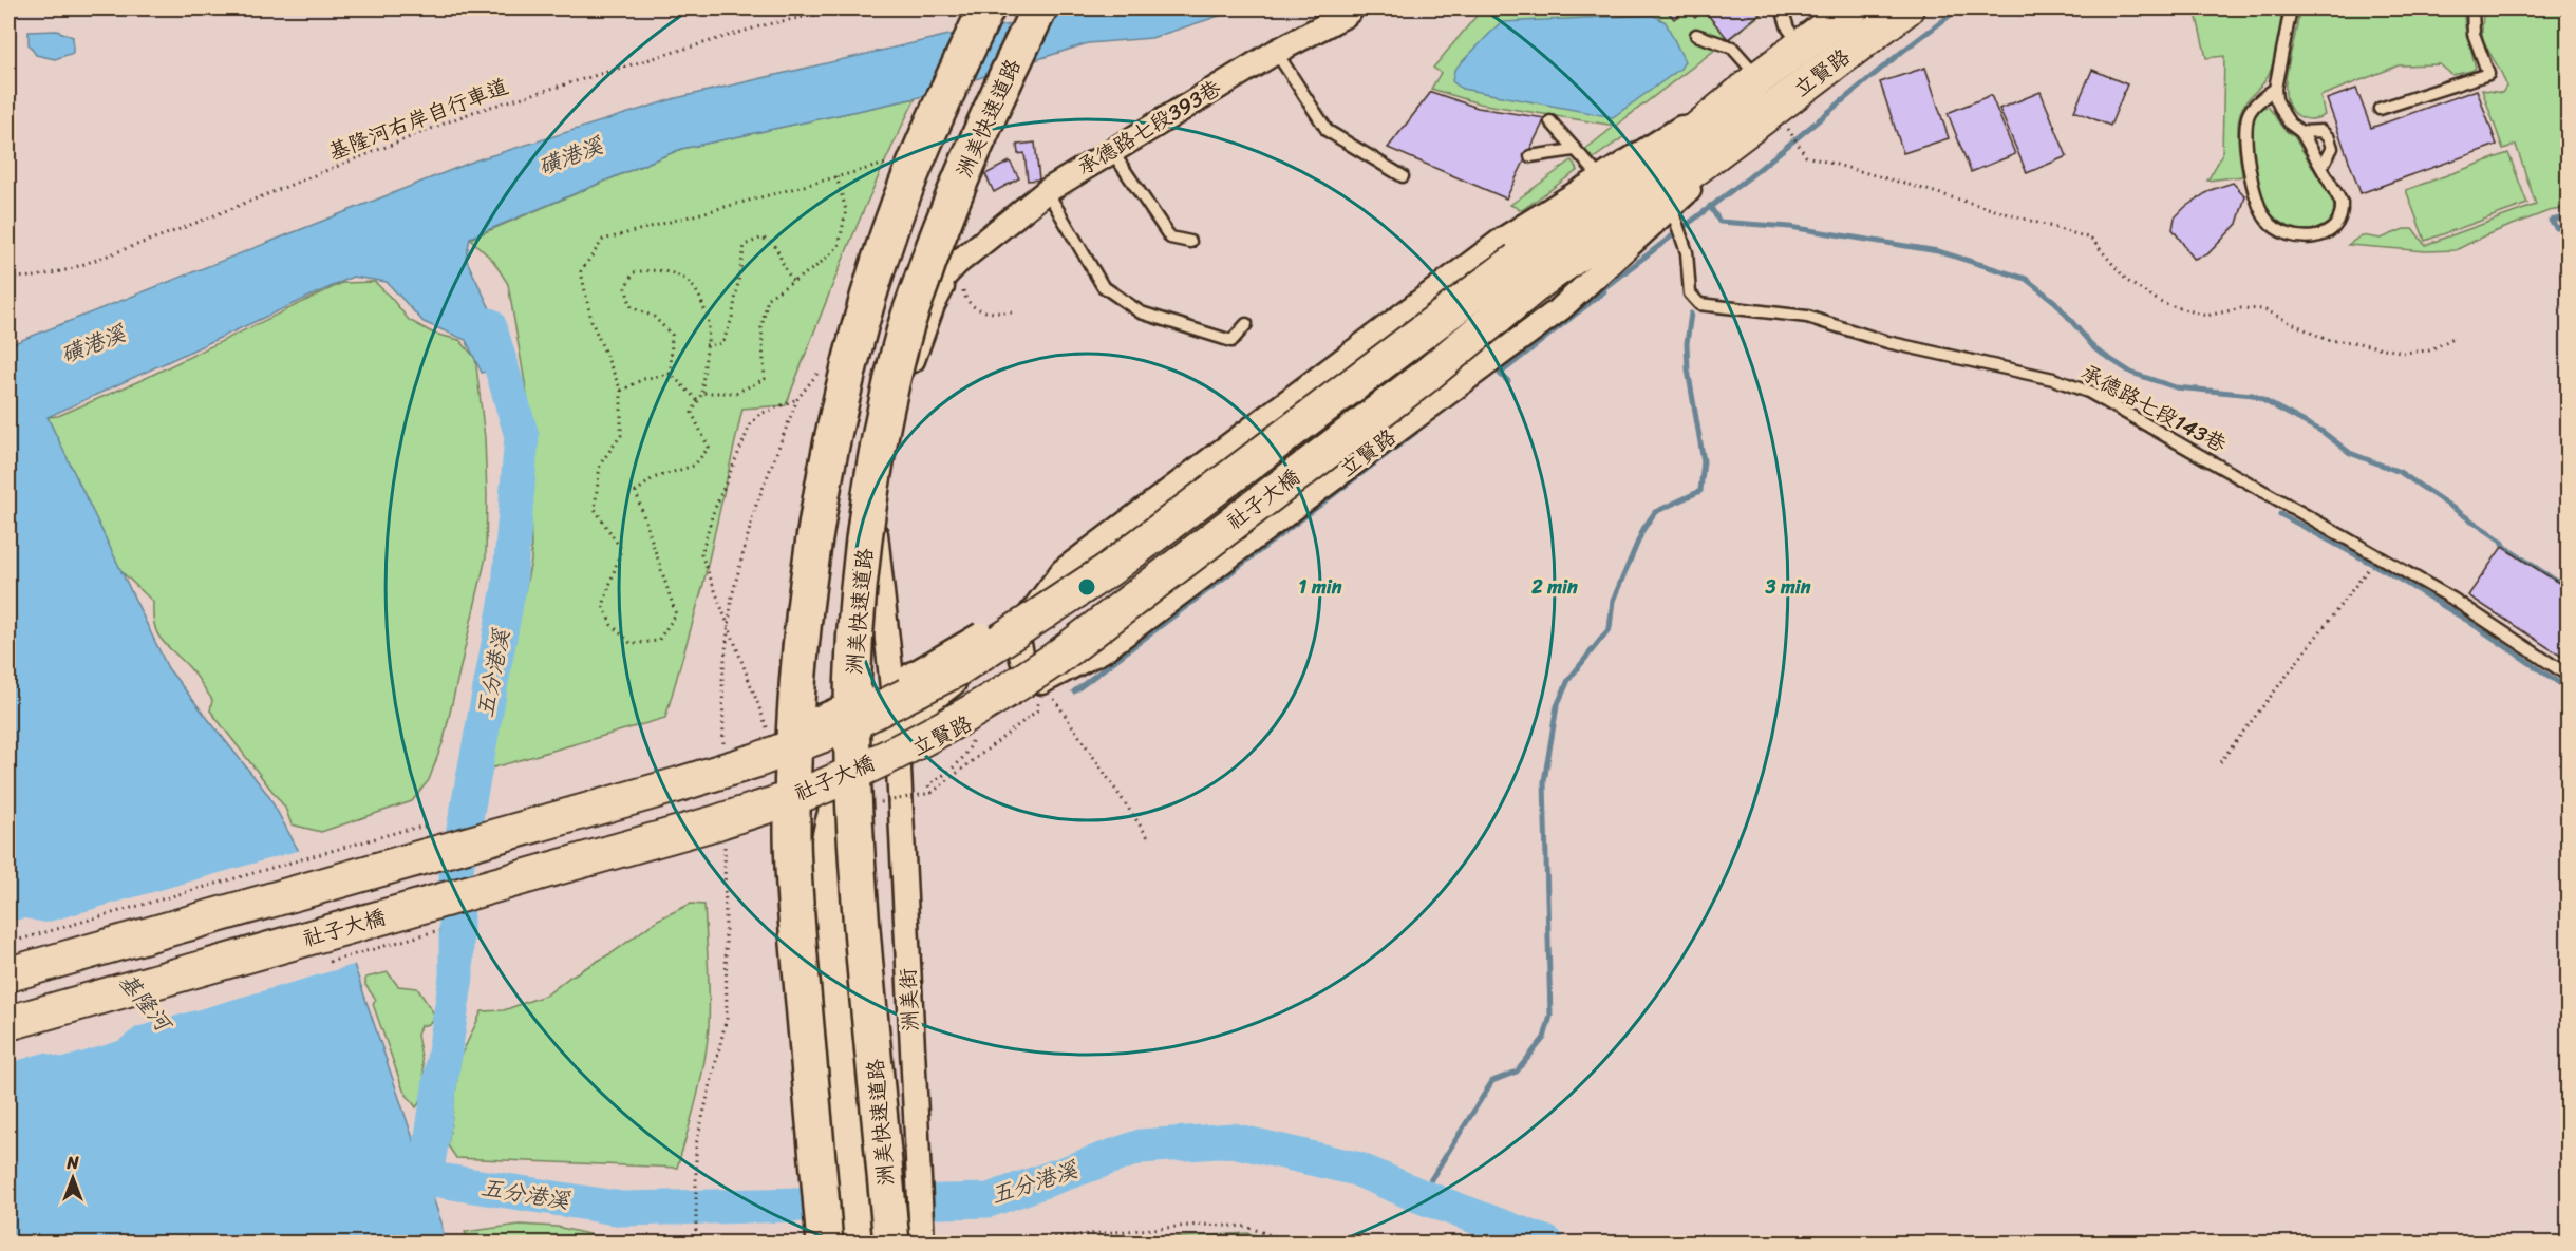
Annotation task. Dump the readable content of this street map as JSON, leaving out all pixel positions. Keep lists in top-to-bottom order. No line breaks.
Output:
{"streets":{"highway":["洲美快速道路"],"street":["立賢路","承德路七段393巷","社子大橋","洲美街"],"lane":["承德路七段143巷"],"path":["基隆河右岸自行車道"]},"crossings":[["立賢路","承德路七段393巷"],["立賢路","承德路七段143巷"],["立賢路","社子大橋"],["立賢路","洲美街"],["洲美快速道路","洲美街"],["承德路七段393巷","洲美街"]],"water":["磺港溪","五分港溪","基隆河"],"north":"top","rings":["1 min","2 min","3 min"]}
